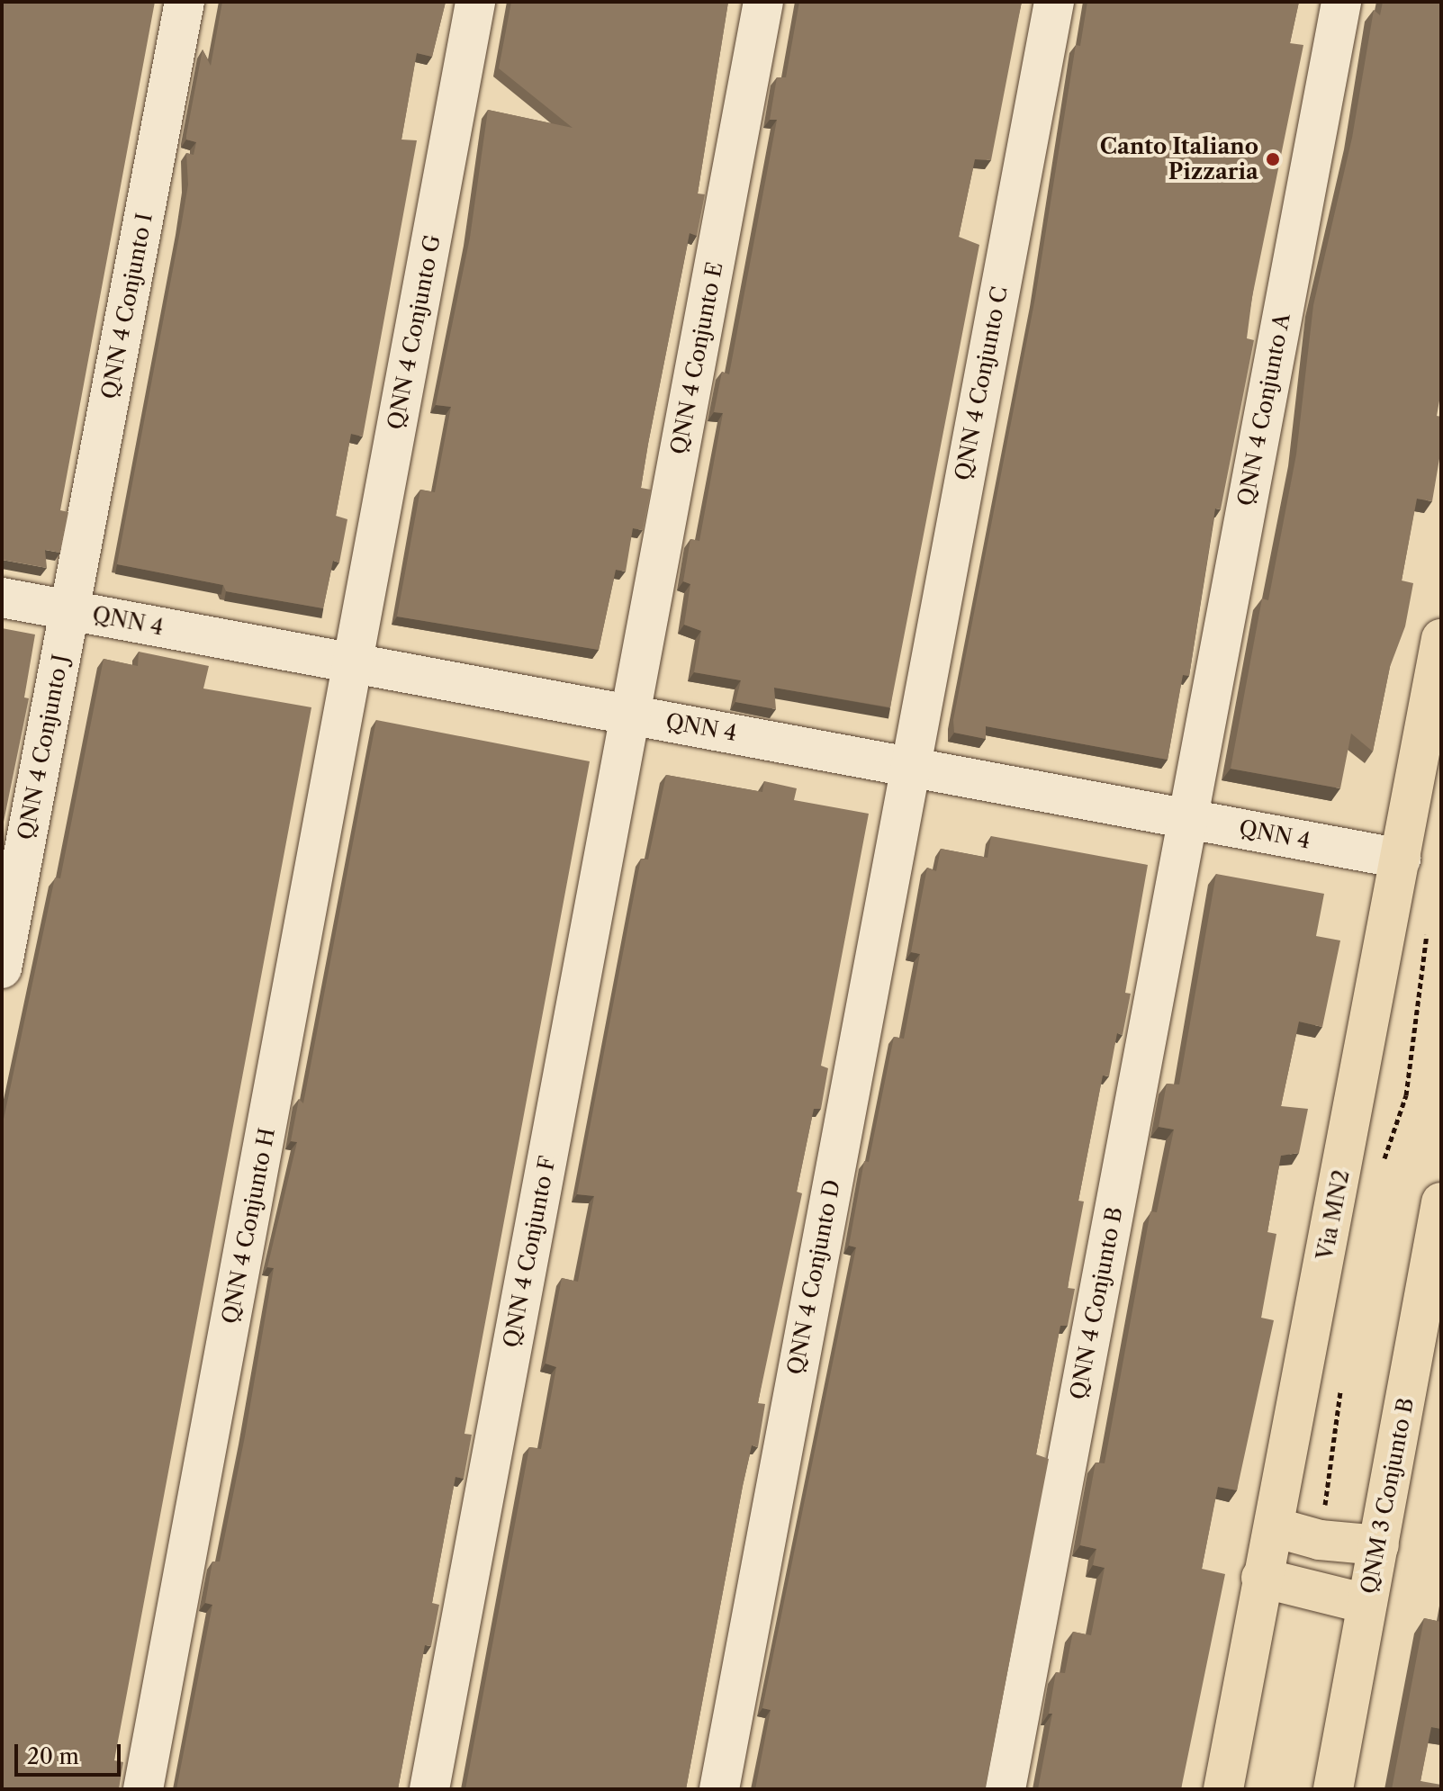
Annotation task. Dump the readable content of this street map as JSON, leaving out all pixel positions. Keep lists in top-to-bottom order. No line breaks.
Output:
{"streets":{"main road":["Via MN2","QNM 3 Conjunto B"],"street":["QNN 4 Conjunto I","QNN 4 Conjunto G","QNN 4 Conjunto E","QNN 4 Conjunto C","QNN 4 Conjunto A","QNN 4","QNN 4 Conjunto J","QNN 4 Conjunto H","QNN 4 Conjunto F","QNN 4 Conjunto D","QNN 4 Conjunto B"]},"crossings":[["QNN 4 Conjunto I","QNN 4"],["QNN 4 Conjunto I","QNN 4 Conjunto J"],["QNN 4 Conjunto G","QNN 4"],["QNN 4 Conjunto G","QNN 4 Conjunto H"],["QNN 4 Conjunto E","QNN 4"],["QNN 4 Conjunto E","QNN 4 Conjunto F"],["QNN 4 Conjunto C","QNN 4"],["QNN 4 Conjunto C","QNN 4 Conjunto D"],["QNN 4 Conjunto A","QNN 4"],["QNN 4 Conjunto A","QNN 4 Conjunto B"],["QNN 4","QNN 4 Conjunto J"],["QNN 4","Via MN2"],["QNN 4","QNN 4 Conjunto H"],["QNN 4","QNN 4 Conjunto F"],["QNN 4","QNN 4 Conjunto D"],["QNN 4","QNN 4 Conjunto B"]],"places":["Canto Italiano Pizzaria"],"scale_bar":"20 m"}
